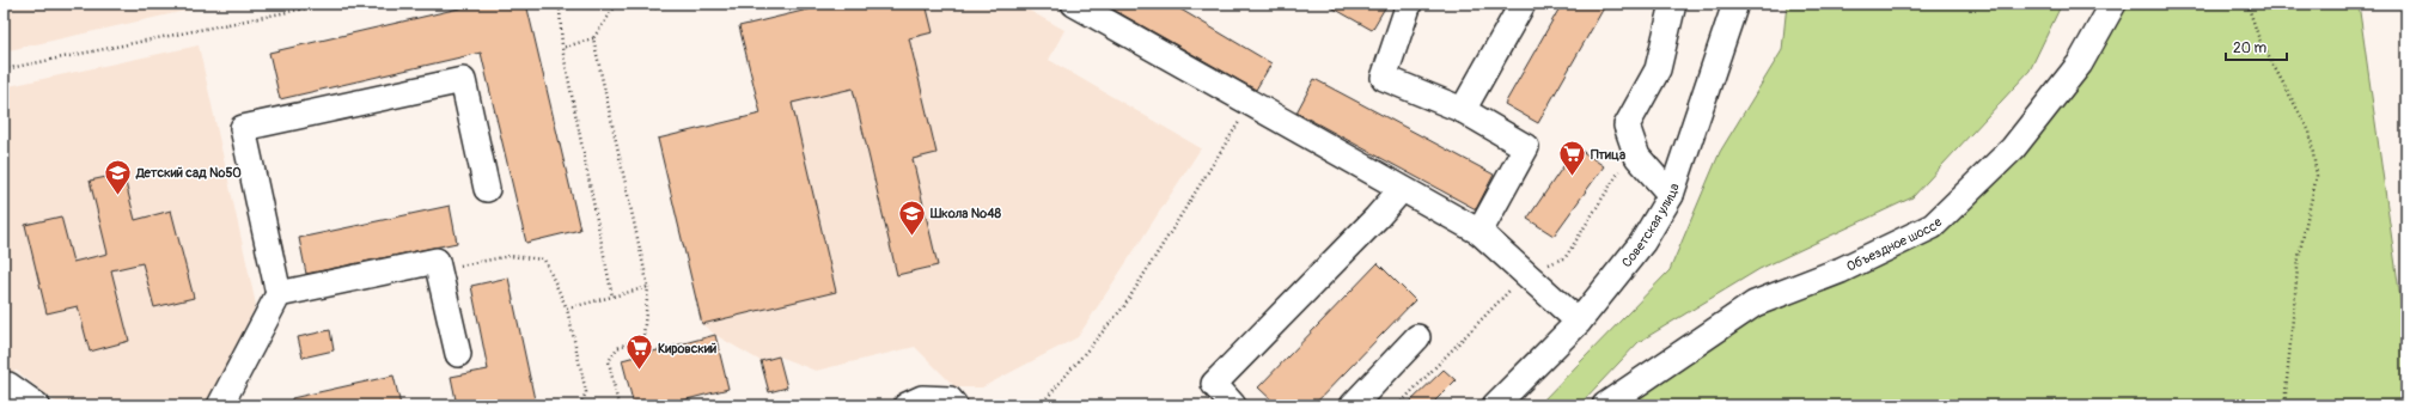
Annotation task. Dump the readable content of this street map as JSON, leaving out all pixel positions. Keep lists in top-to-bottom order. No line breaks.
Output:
{"streets":{"street":["Советская улица","Объездное шоссе"]},"places":{"supermarket":["Птица","Кировский"],"school or university":["Детский сад №50","Школа №48"]},"scale_bar":"20 m"}
